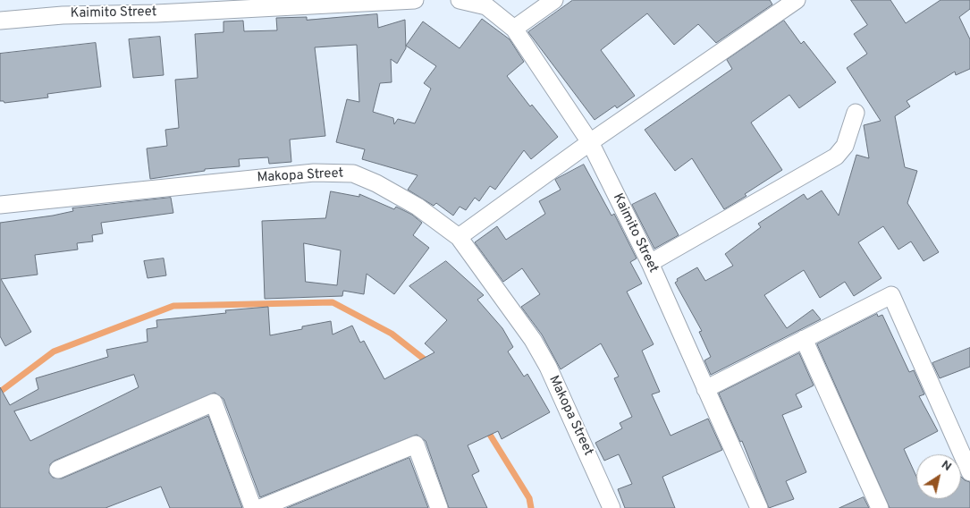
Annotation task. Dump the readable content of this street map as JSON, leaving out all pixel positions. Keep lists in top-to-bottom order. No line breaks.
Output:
{"streets":{"street":["Kaimito Street","Makopa Street"]},"north":"top right"}
